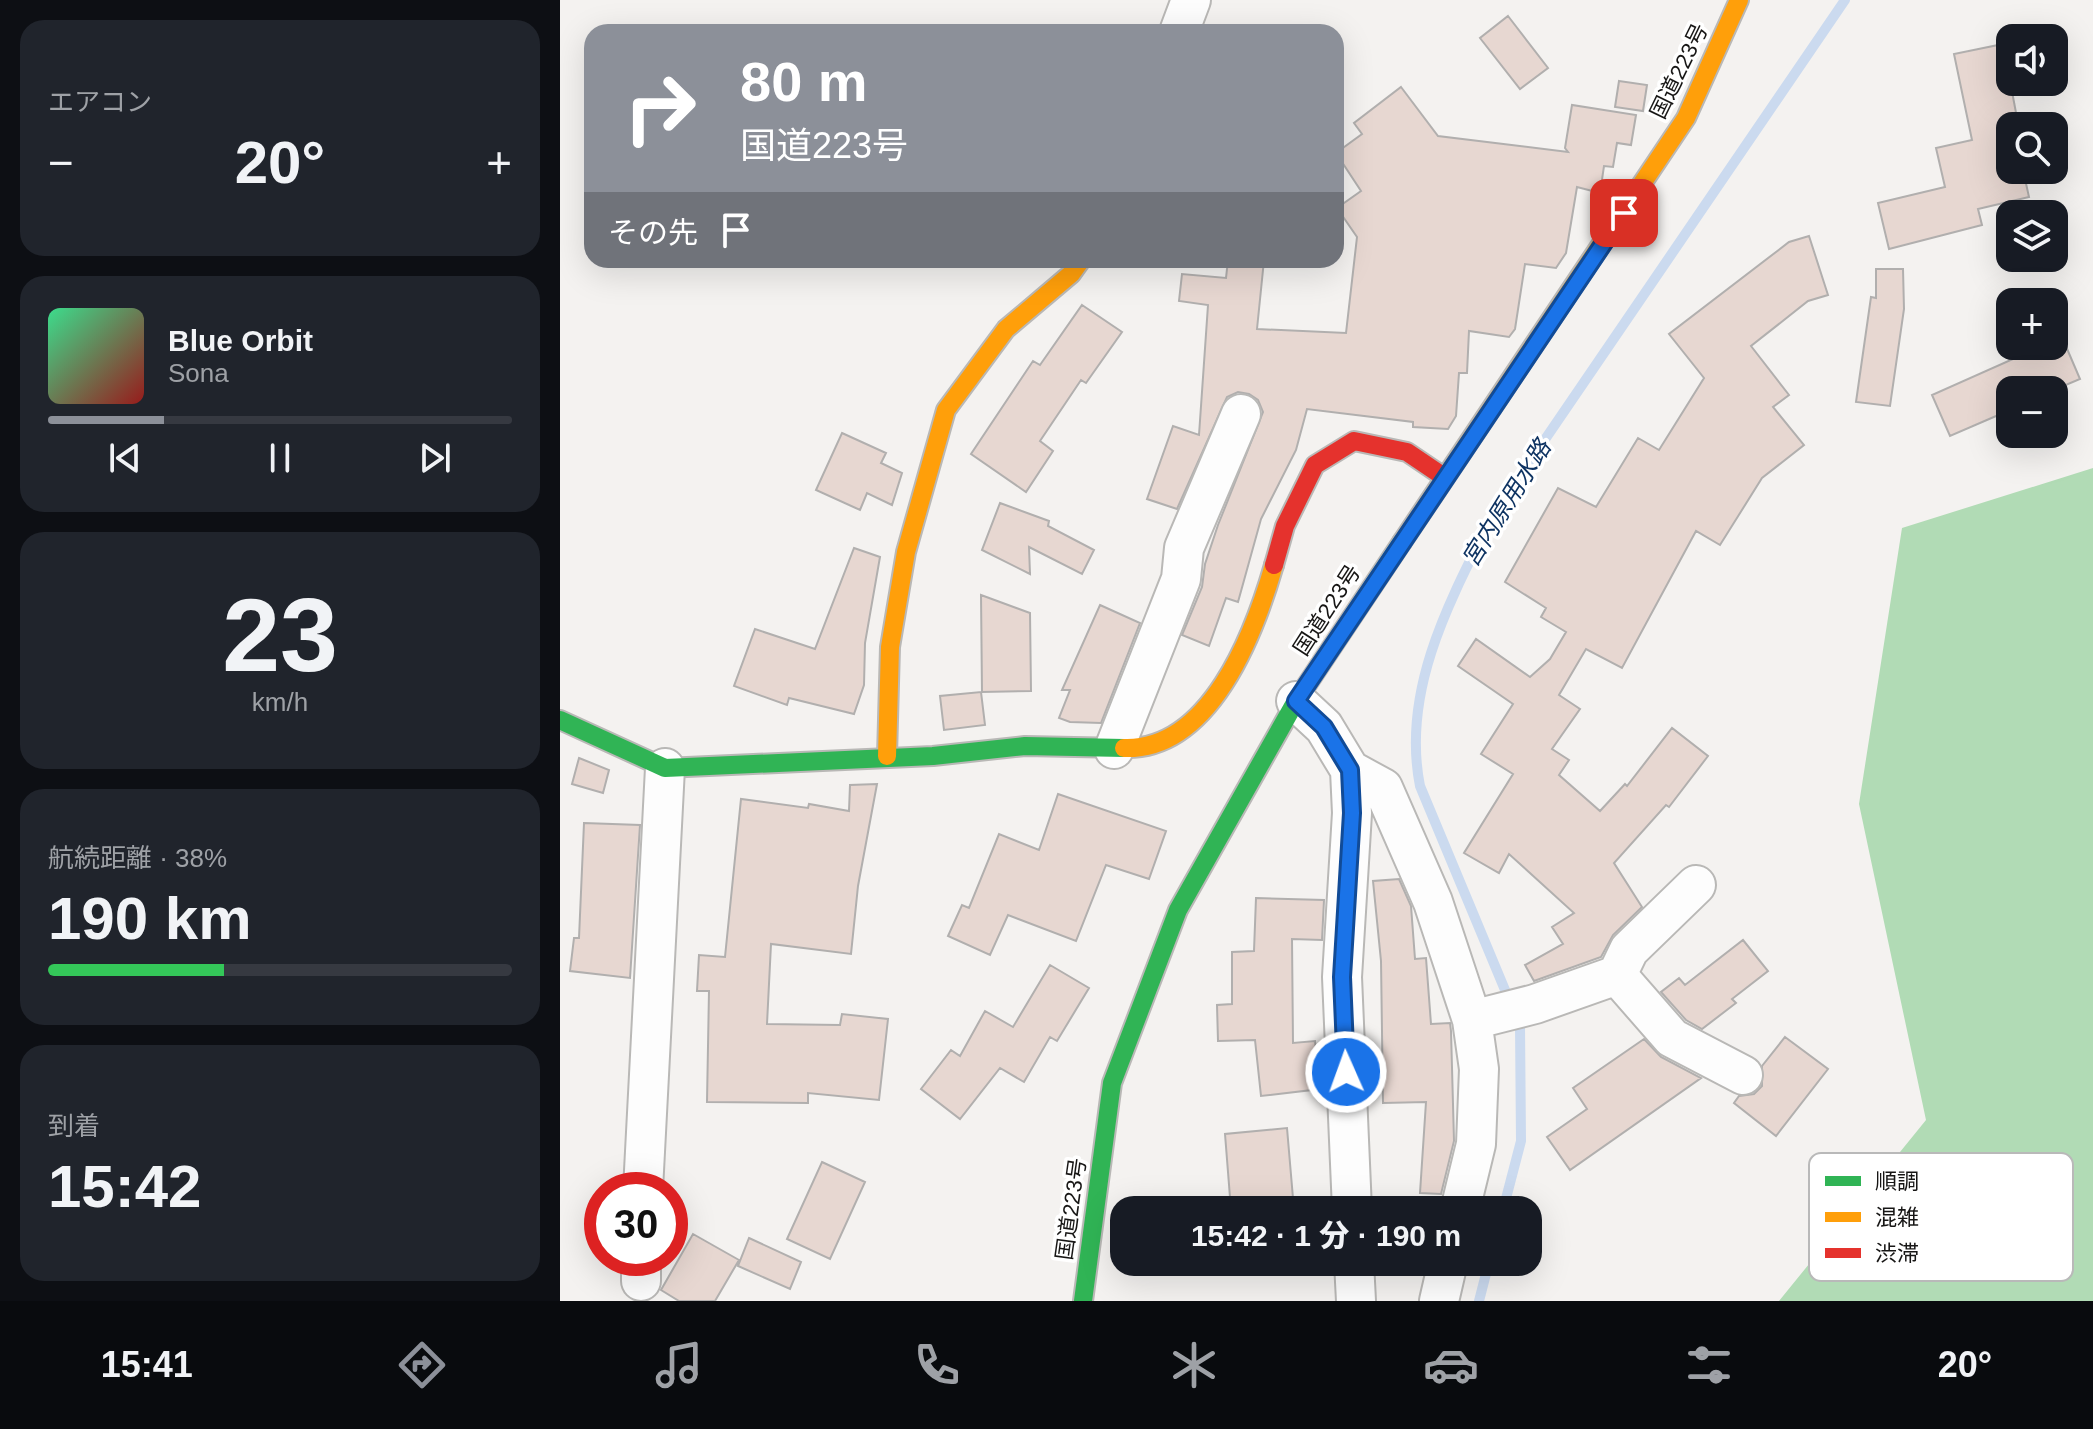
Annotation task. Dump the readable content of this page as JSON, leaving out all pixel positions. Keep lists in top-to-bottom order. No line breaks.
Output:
{"streets":{"main road":["国道223号"]},"water":["宮内原用水路"],"legend":["順調","混雑","渋滞"],"page":{"tile":["エアコン",["23","km/h"],["航続距離 · 38%","190 km"],["到着","15:42"]],"map_buttons":["+","−"],"turn":["80 m","国道223号"],"heat":["−","20°","+"],"then":"その先","song":["Blue Orbit","Sona"],"limit":"30","trip":"15:42 · 1 分 · 190 m","tabs":["15:41","20°"]}}
